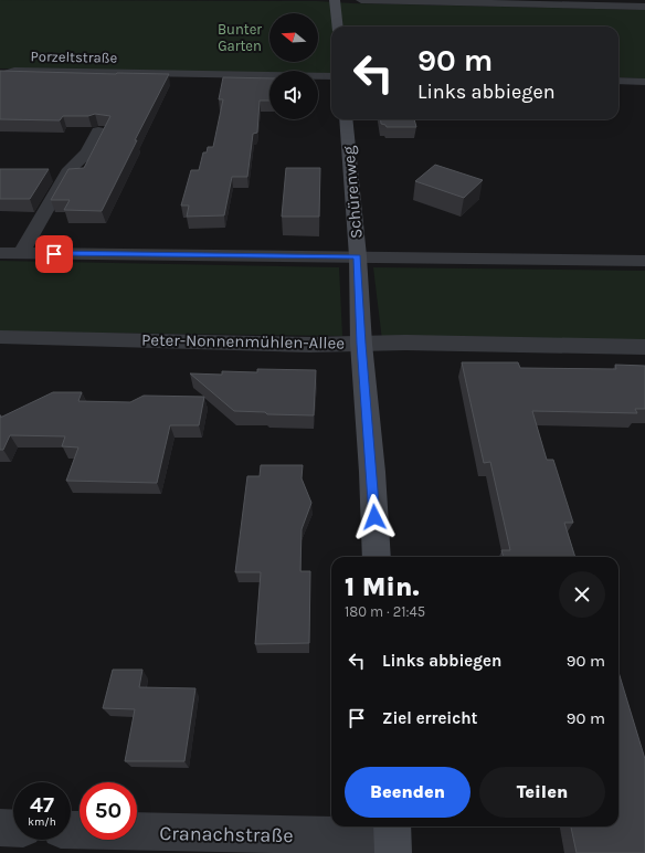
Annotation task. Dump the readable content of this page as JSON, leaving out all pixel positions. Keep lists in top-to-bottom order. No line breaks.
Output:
{"streets":{"main road":["Schürenweg"],"street":["Porzeltstraße","Peter-Nonnenmühlen-Allee","Cranachstraße"]},"crossings":[["Schürenweg","Peter-Nonnenmühlen-Allee"]],"parks":["Bunter Garten"],"north":"left","page":{"turn":["90 m","Links abbiegen"],"heading":["1 Min.","180 m · 21:45"],"list":[{"name":"Links abbiegen","value":"90 m"},{"name":"Ziel erreicht","value":"90 m"}],"buttons":["Beenden","Teilen"],"speed":"47 km/h","limit":"50"}}
